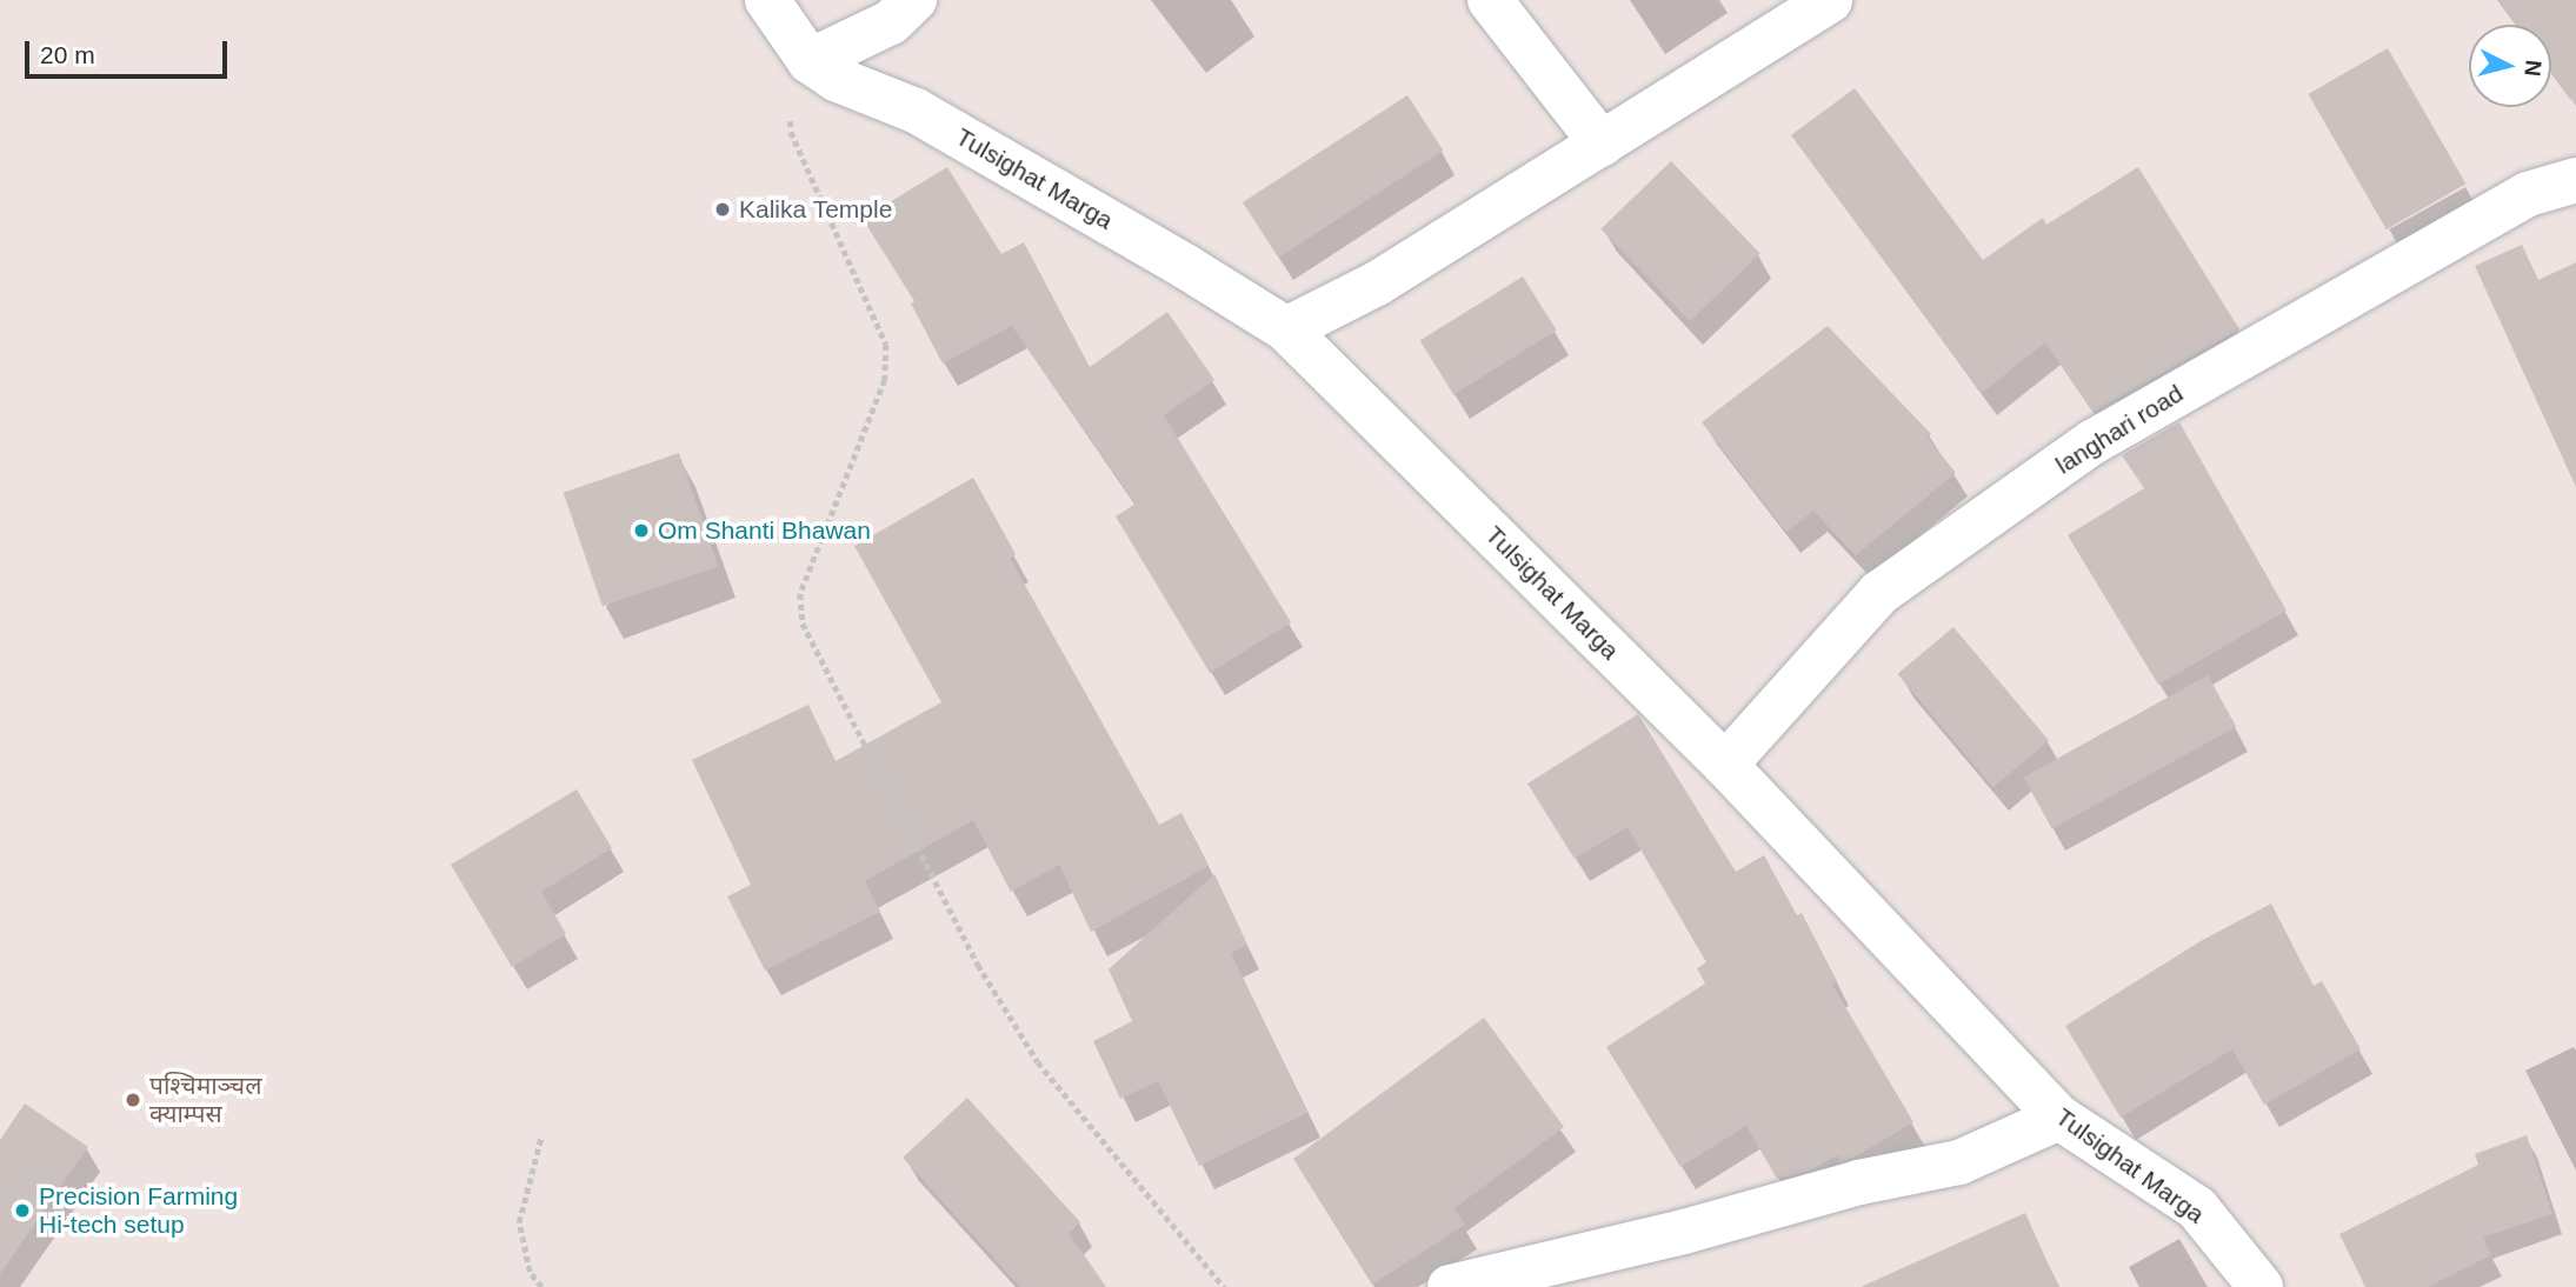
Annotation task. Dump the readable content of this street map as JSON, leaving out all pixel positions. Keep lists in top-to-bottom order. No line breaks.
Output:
{"streets":{"street":["Tulsighat Marga","langhari road"]},"crossings":[["Tulsighat Marga","langhari road"]],"places":["Kalika Temple","Om Shanti Bhawan","पश्‍चिमाञ्‍चल क्याम्पस","Precision Farming Hi-tech setup"],"scale_bar":"20 m","north":"right"}
